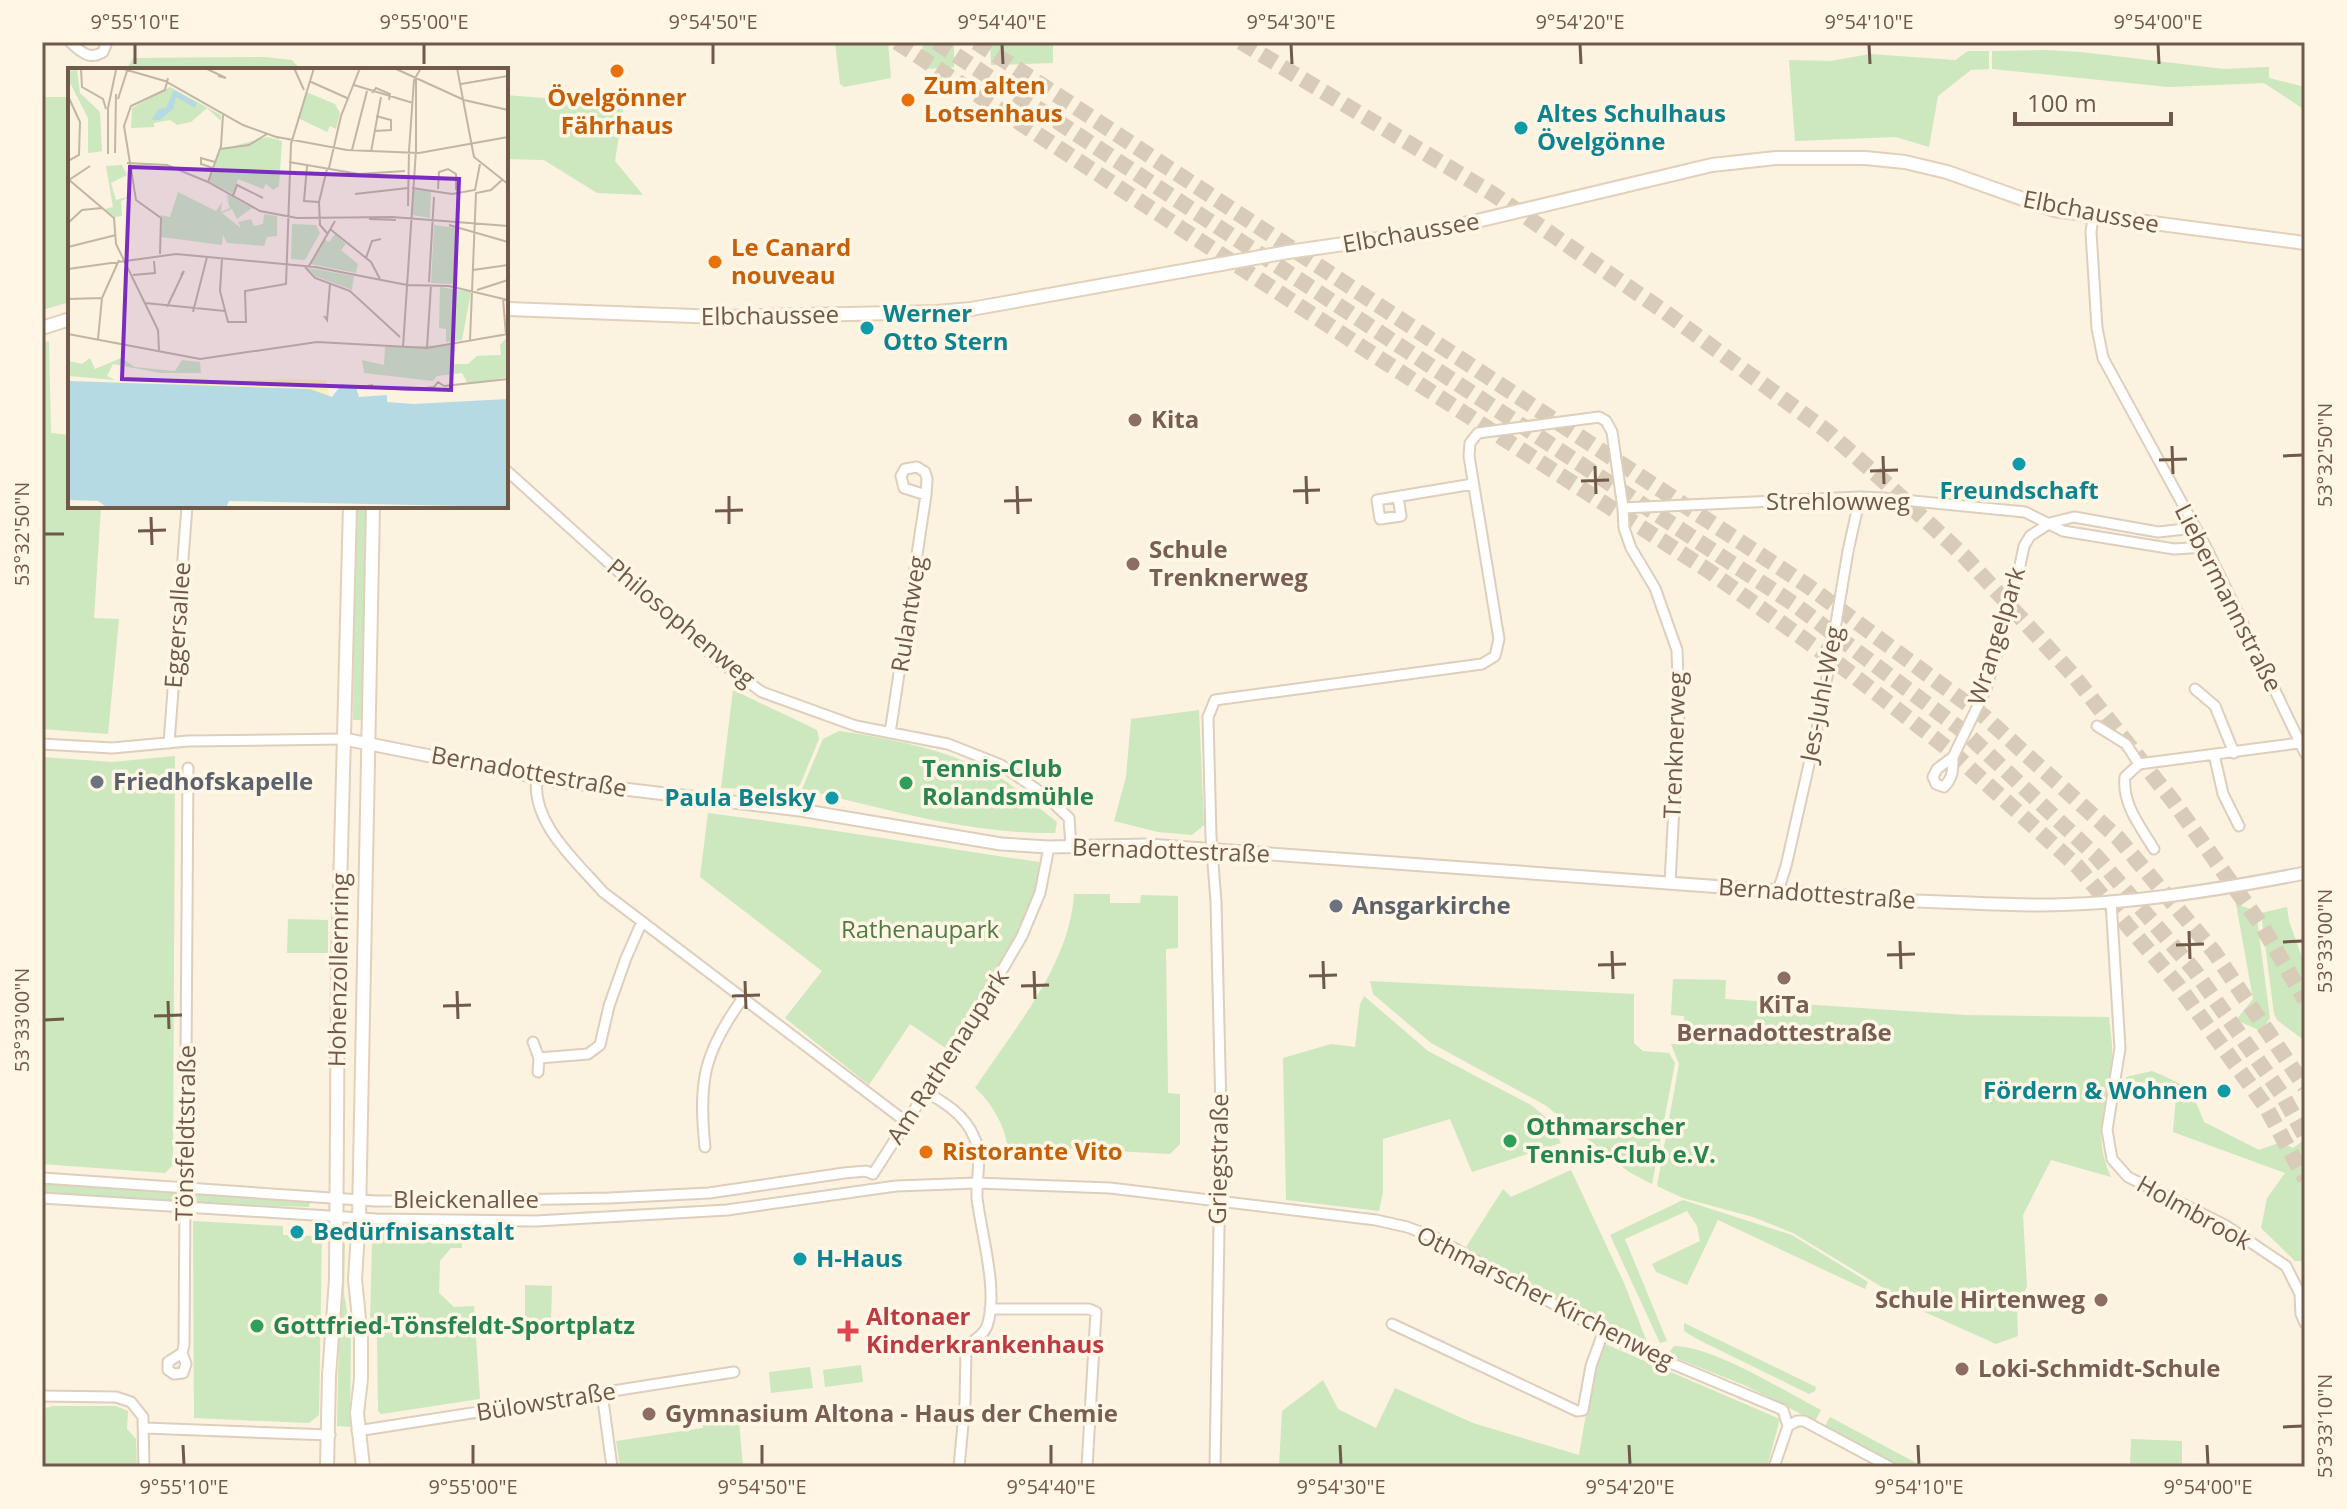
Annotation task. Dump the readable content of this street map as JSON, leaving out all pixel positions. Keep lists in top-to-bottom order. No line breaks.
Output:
{"streets":{"main road":["Elbchaussee","Hohenzollernring"],"street":["Strehlowweg","Liebermannstraße","Rulantweg","Philosophenweg","Eggersallee","Wrangelpark","Jes-Juhl-Weg","Trenknerweg","Bernadottestraße","Am Rathenaupark","Tönsfeldtstraße","Griegstraße","Bleickenallee","Holmbrook","Othmarscher Kirchenweg","Bülowstraße"]},"crossings":[["Elbchaussee","Liebermannstraße"],["Strehlowweg","Liebermannstraße"],["Strehlowweg","Wrangelpark"],["Strehlowweg","Jes-Juhl-Weg"],["Strehlowweg","Trenknerweg"],["Rulantweg","Philosophenweg"],["Philosophenweg","Bernadottestraße"],["Eggersallee","Bernadottestraße"],["Jes-Juhl-Weg","Bernadottestraße"],["Trenknerweg","Bernadottestraße"],["Trenknerweg","Griegstraße"],["Bernadottestraße","Hohenzollernring"],["Bernadottestraße","Am Rathenaupark"],["Bernadottestraße","Griegstraße"],["Bernadottestraße","Holmbrook"],["Hohenzollernring","Bleickenallee"],["Hohenzollernring","Bülowstraße"],["Am Rathenaupark","Bleickenallee"],["Tönsfeldtstraße","Bleickenallee"],["Griegstraße","Othmarscher Kirchenweg"],["Bleickenallee","Othmarscher Kirchenweg"]],"parks":["Rathenaupark"],"places":{"other":["Övelgönner Fährhaus","Zum alten Lotsenhaus","Altes Schulhaus Övelgönne","Le Canard nouveau","Werner Otto Stern","Kita","Freundschaft","Schule Trenknerweg","Friedhofskapelle","Tennis-Club Rolandsmühle","Paula Belsky","Ansgarkirche","KiTa Bernadottestraße","Fördern & Wohnen","Othmarscher Tennis-Club e.V.","Ristorante Vito","Bedürfnisanstalt","H-Haus","Schule Hirtenweg","Gottfried-Tönsfeldt-Sportplatz","Loki-Schmidt-Schule","Gymnasium Altona - Haus der Chemie"],"health":["Altonaer Kinderkrankenhaus"]},"scale_bar":"100 m","coordinates":["9°55'10\"E","9°55'00\"E","9°54'50\"E","9°54'40\"E","9°54'30\"E","9°54'20\"E","9°54'10\"E","9°54'00\"E","53°32'50\"N","53°33'00\"N","53°33'10\"N"]}
